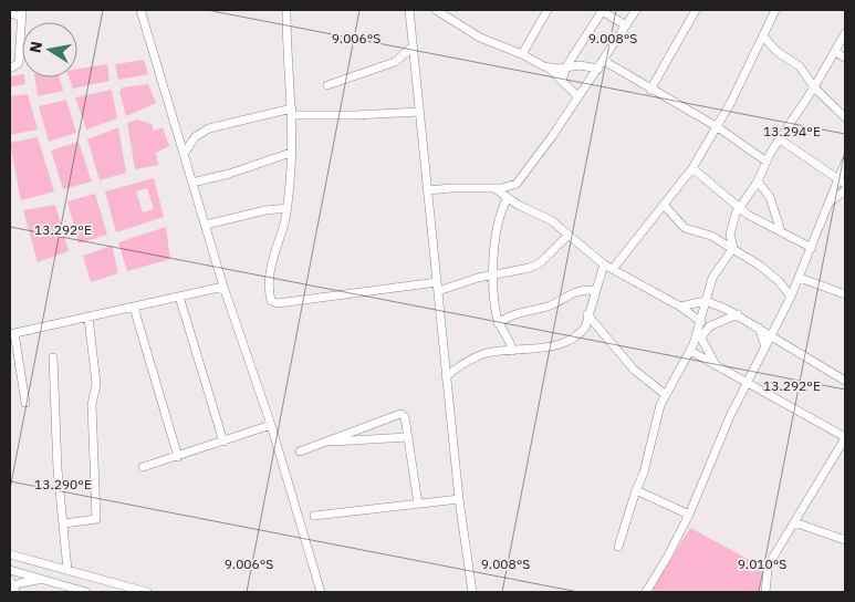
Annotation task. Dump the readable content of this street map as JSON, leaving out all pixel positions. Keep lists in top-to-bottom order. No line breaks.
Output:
{"north":"left","coordinates":["9.006°S","9.008°S","13.294°E","13.292°E","13.290°E","9.010°S"]}
